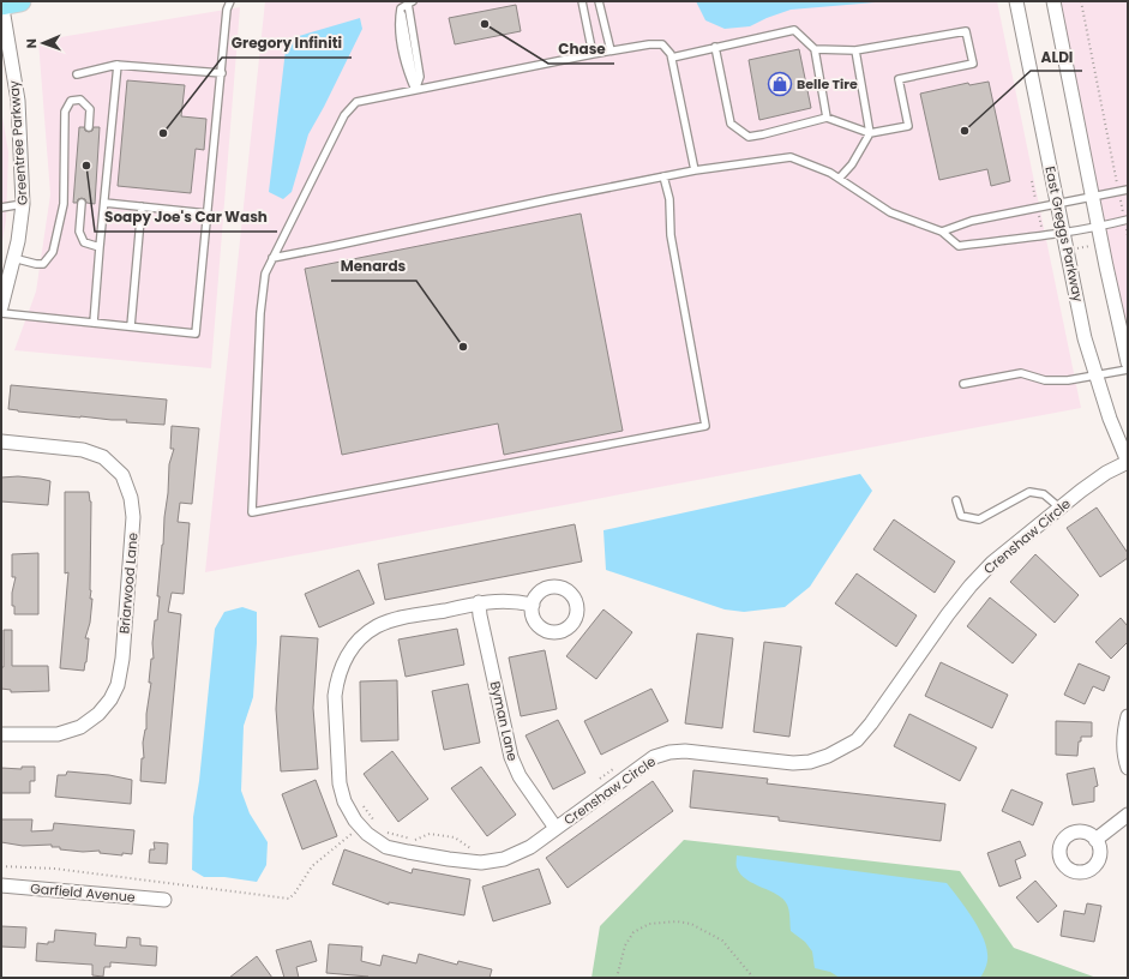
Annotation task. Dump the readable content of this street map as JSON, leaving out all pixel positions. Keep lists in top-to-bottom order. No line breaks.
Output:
{"streets":{"street":["Greentree Parkway","East Greggs Parkway","Crenshaw Circle","Briarwood Lane","Byman Lane","Garfield Avenue"]},"crossings":[["East Greggs Parkway","Crenshaw Circle"],["Crenshaw Circle","Byman Lane"]],"places":{"other":["Chase","ALDI","Gregory Infiniti","Soapy Joe's Car Wash","Menards"],"shop":["Belle Tire"]},"north":"left"}
